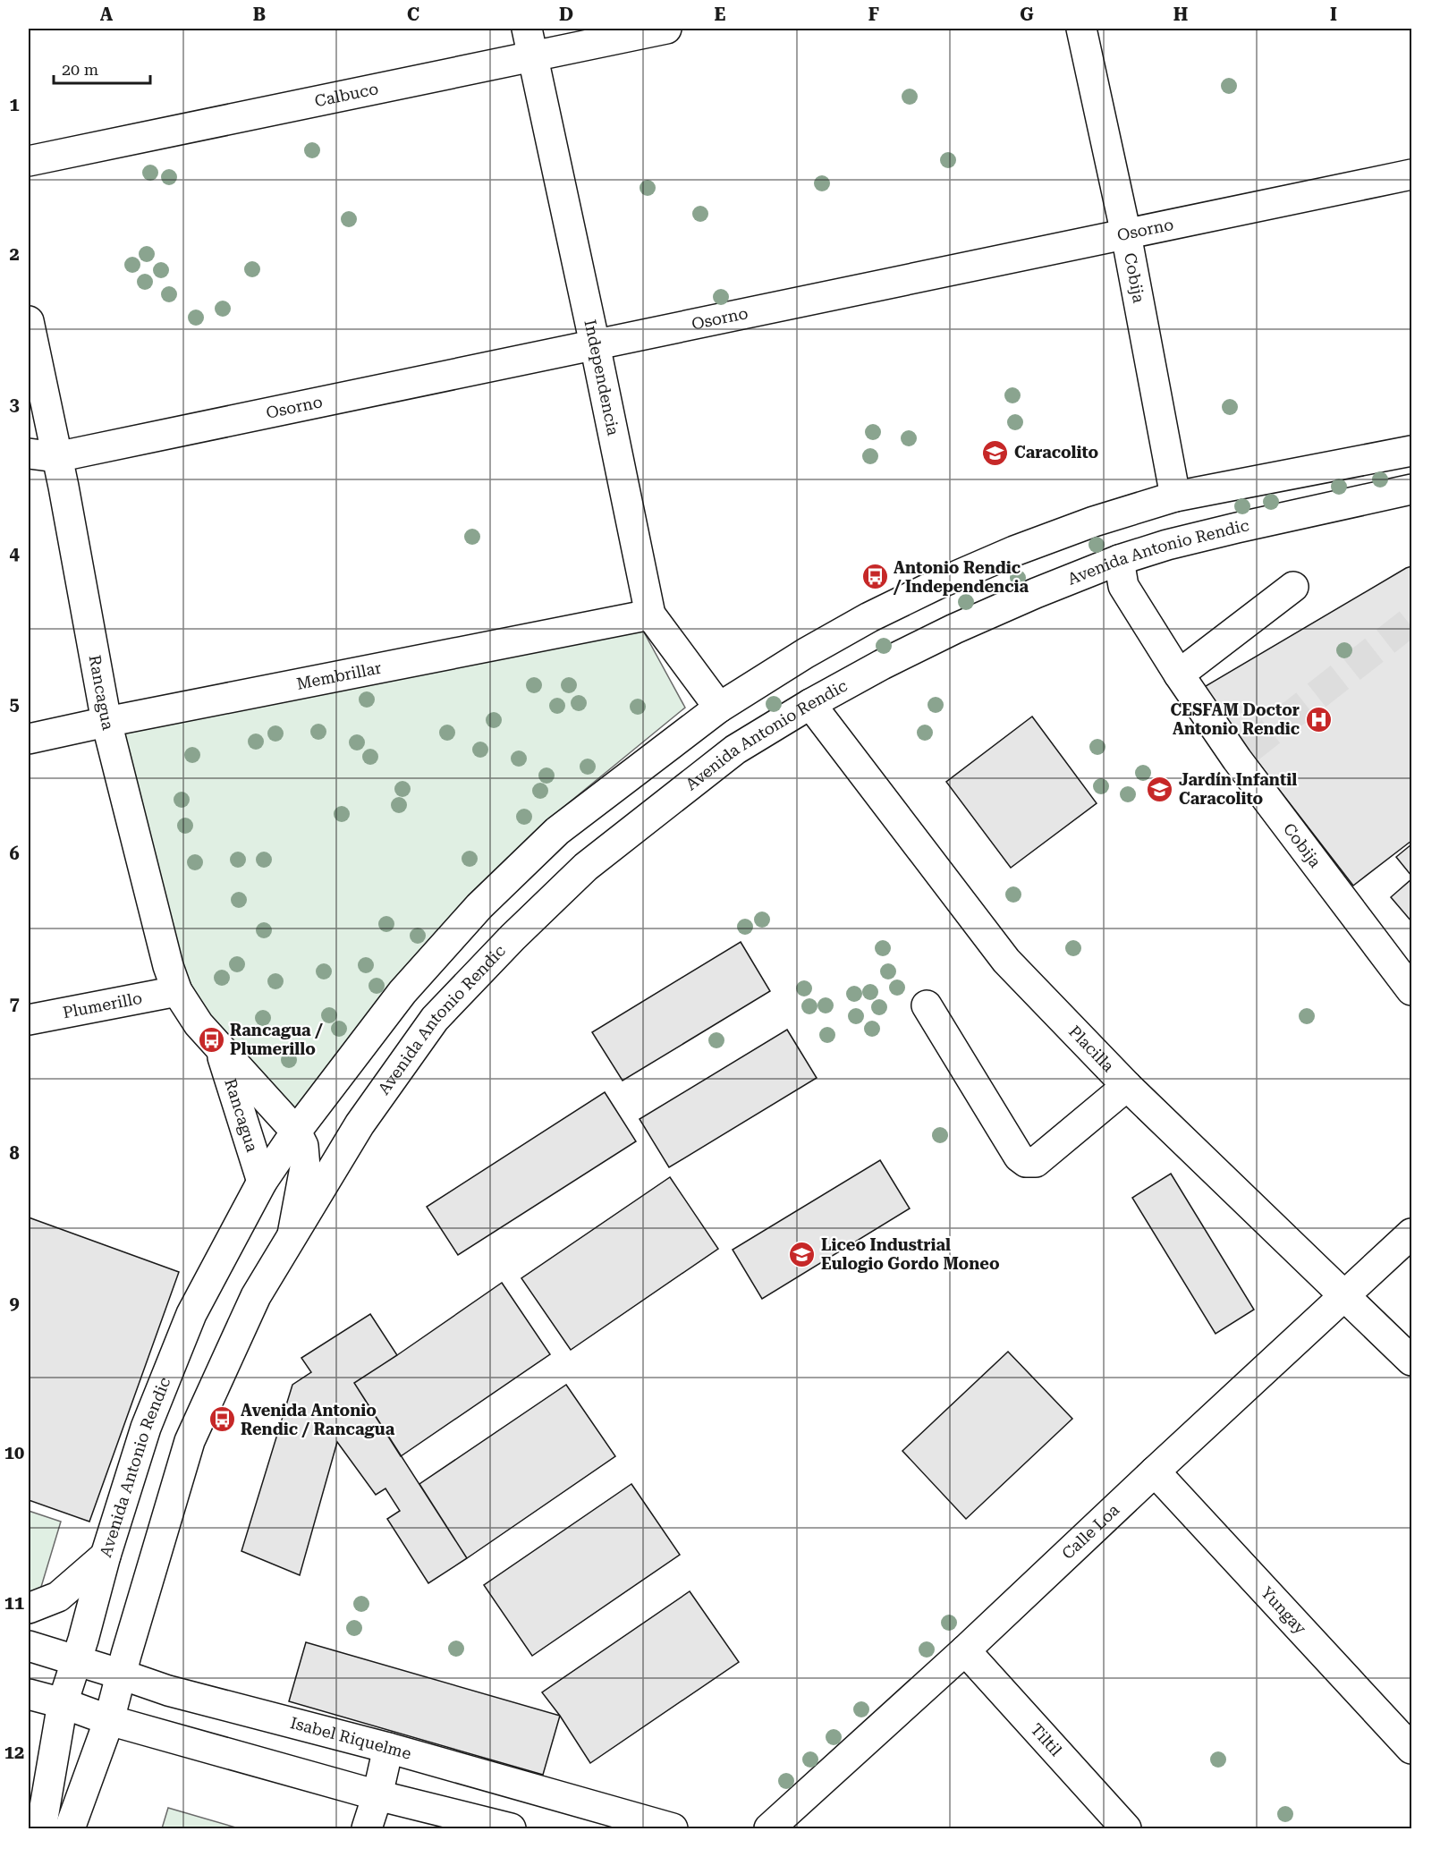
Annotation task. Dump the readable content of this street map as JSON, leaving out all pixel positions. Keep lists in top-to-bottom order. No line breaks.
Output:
{"streets":{"street":["Calbuco","Osorno","Cobija","Independencia","Avenida Antonio Rendic","Membrillar","Rancagua","Plumerillo","Placilla","Calle Loa","Yungay","Isabel Riquelme","Tiltil"]},"crossings":[["Calbuco","Independencia"],["Osorno","Cobija"],["Osorno","Independencia"],["Osorno","Rancagua"],["Cobija","Avenida Antonio Rendic"],["Independencia","Avenida Antonio Rendic"],["Independencia","Membrillar"],["Avenida Antonio Rendic","Rancagua"],["Avenida Antonio Rendic","Placilla"],["Avenida Antonio Rendic","Isabel Riquelme"],["Membrillar","Rancagua"],["Rancagua","Plumerillo"],["Placilla","Calle Loa"],["Calle Loa","Yungay"],["Calle Loa","Tiltil"]],"places":{"school or university":["Caracolito","Jardín Infantil Caracolito","Liceo Industrial Eulogio Gordo Moneo"],"bus stop":["Antonio Rendic / Independencia","Rancagua / Plumerillo","Avenida Antonio Rendic / Rancagua"],"hospital":["CESFAM Doctor Antonio Rendic"]},"scale_bar":"20 m","grid":{"columns":["A","B","C","D","E","F","G","H","I"],"rows":["1","2","3","4","5","6","7","8","9","10","11","12"]}}
